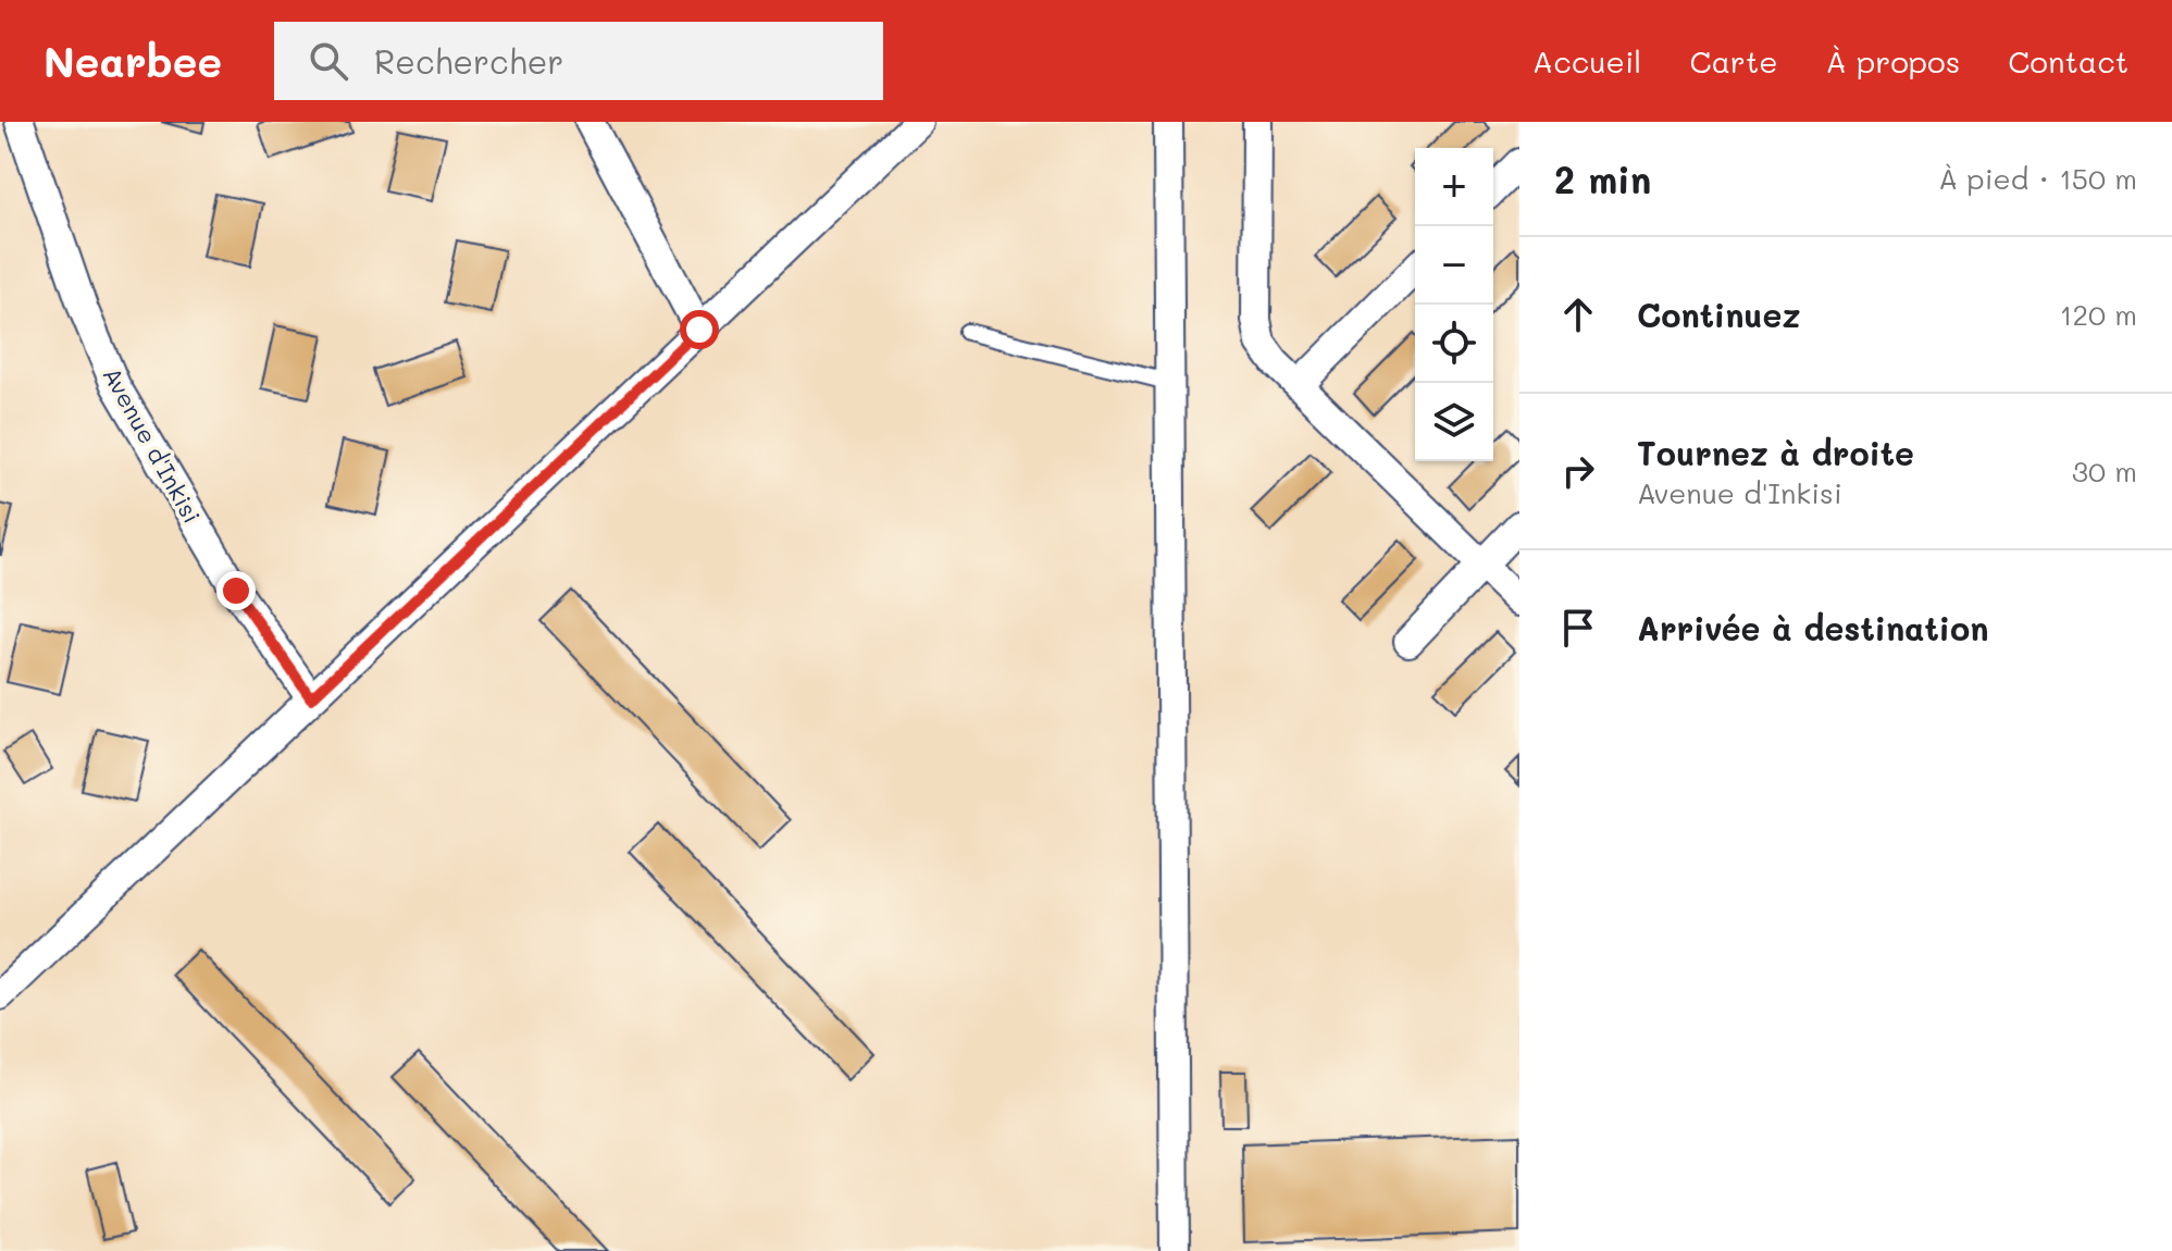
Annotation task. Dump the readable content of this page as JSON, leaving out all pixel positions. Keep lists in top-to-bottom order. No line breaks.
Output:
{"streets":{"street":["Avenue d'Inkisi"]},"page":{"header":"Nearbee","search":"Rechercher","nav":["Accueil","Carte","À propos","Contact"],"heading":["2 min","À pied · 150 m"],"map_buttons":["+","−"],"list":[["Continuez","120 m"],["Tournez à droite","Avenue d'Inkisi","30 m"],"Arrivée à destination"]}}
